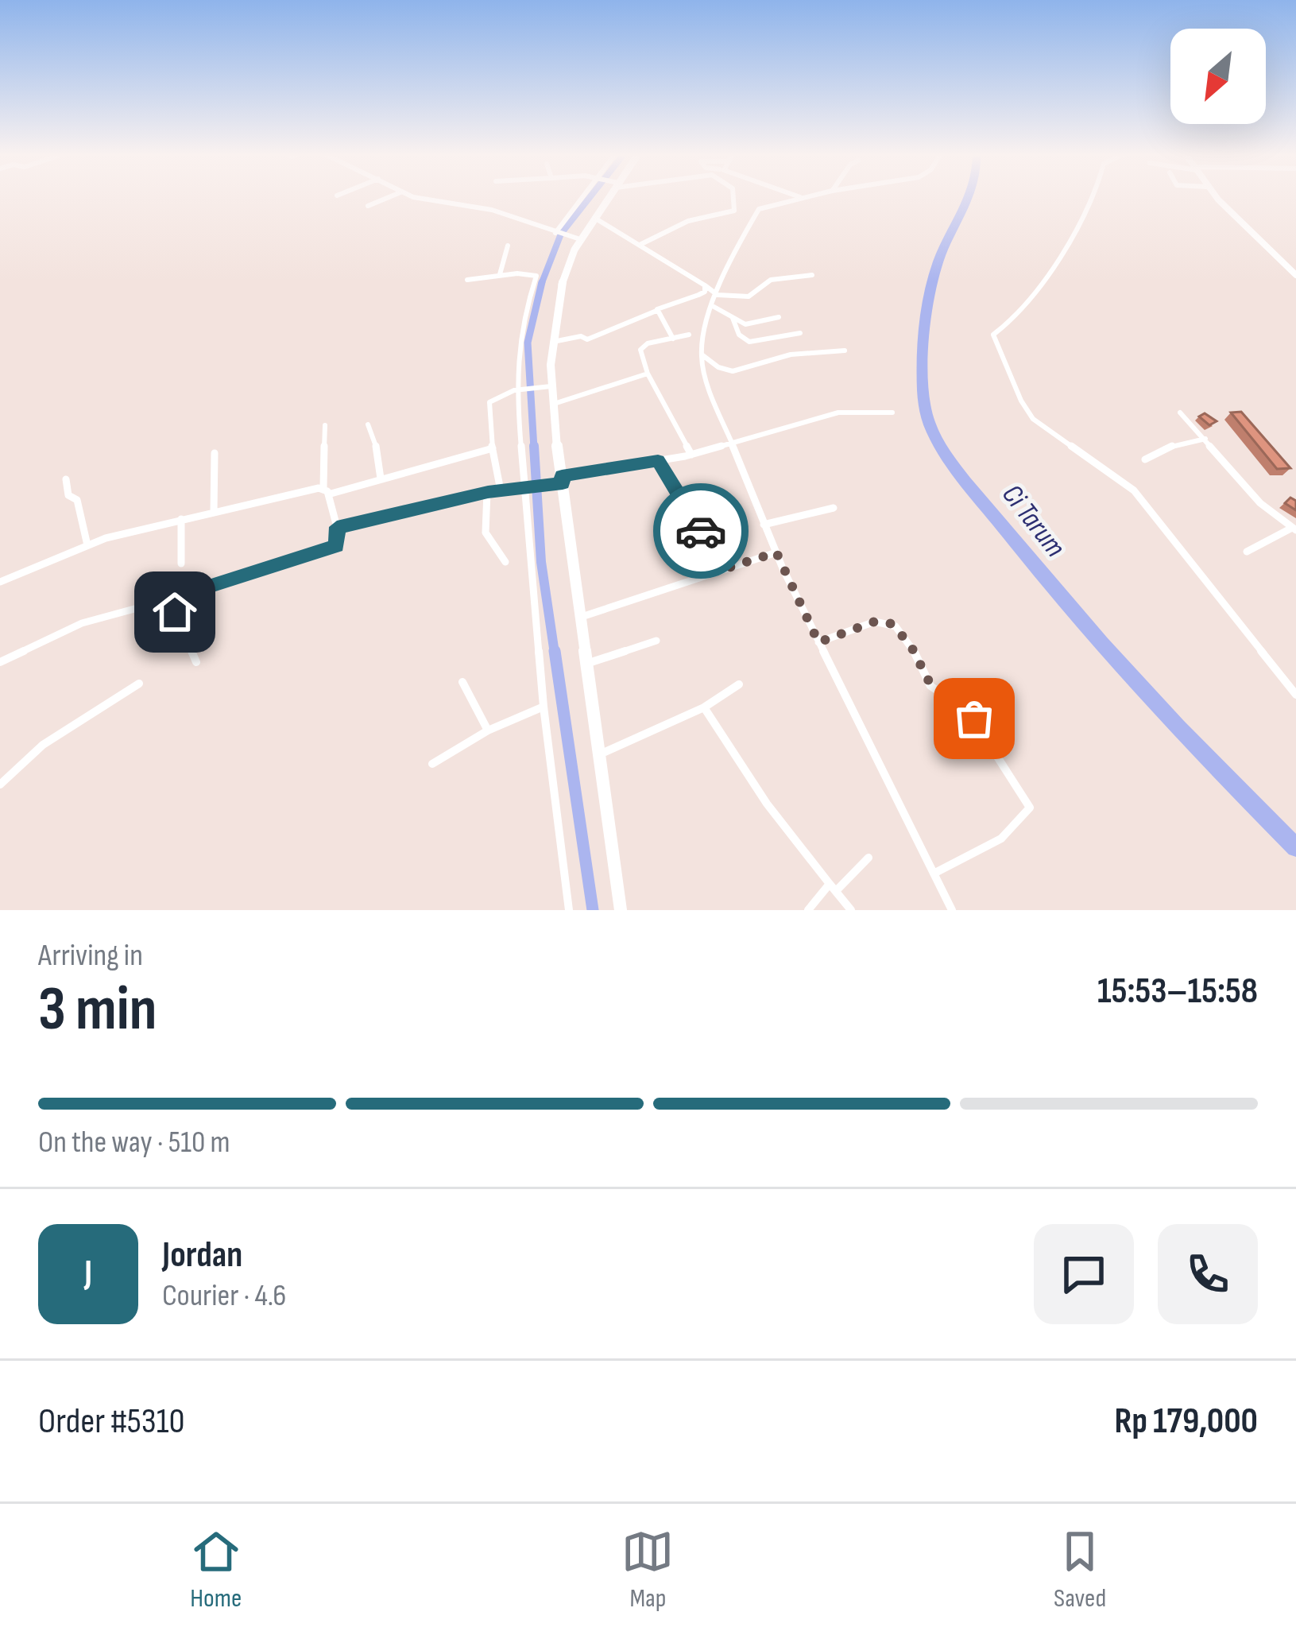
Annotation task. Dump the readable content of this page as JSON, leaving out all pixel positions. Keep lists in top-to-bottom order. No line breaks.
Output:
{"water":["Ci Tarum"],"north":"bottom left","page":{"heading":["3 min","Arriving in","15:53–15:58"],"panel":["Jordan","Courier · 4.6","Order #5310","Rp 179,000"],"bar":"On the way · 510 m","round":"J","tabs":["Home","Map","Saved"]}}
